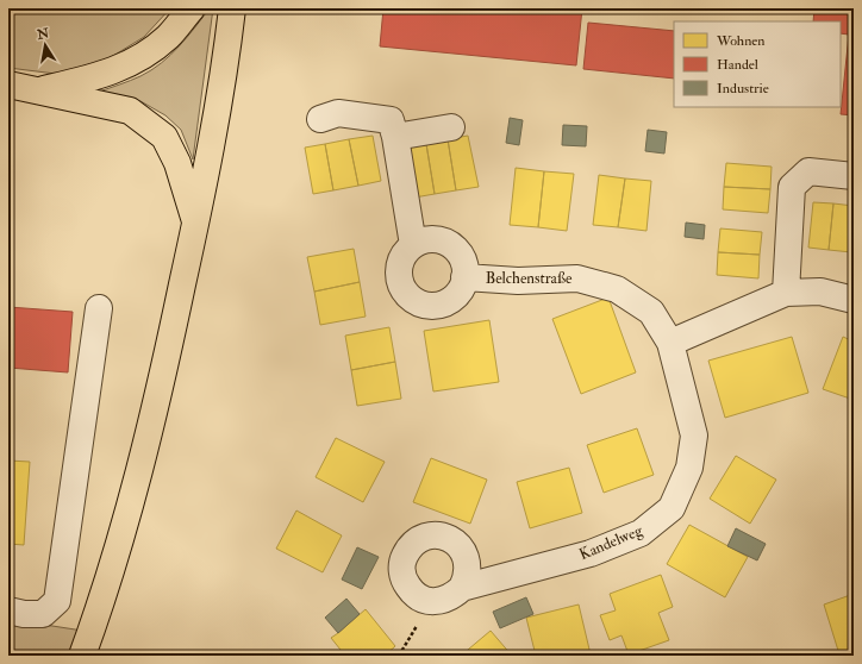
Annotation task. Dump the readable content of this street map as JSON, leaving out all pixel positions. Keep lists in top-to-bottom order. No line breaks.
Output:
{"streets":{"street":["Belchenstraße","Kandelweg"]},"crossings":[["Belchenstraße","Kandelweg"]],"legend":["Wohnen","Handel","Industrie"],"north":"top"}
